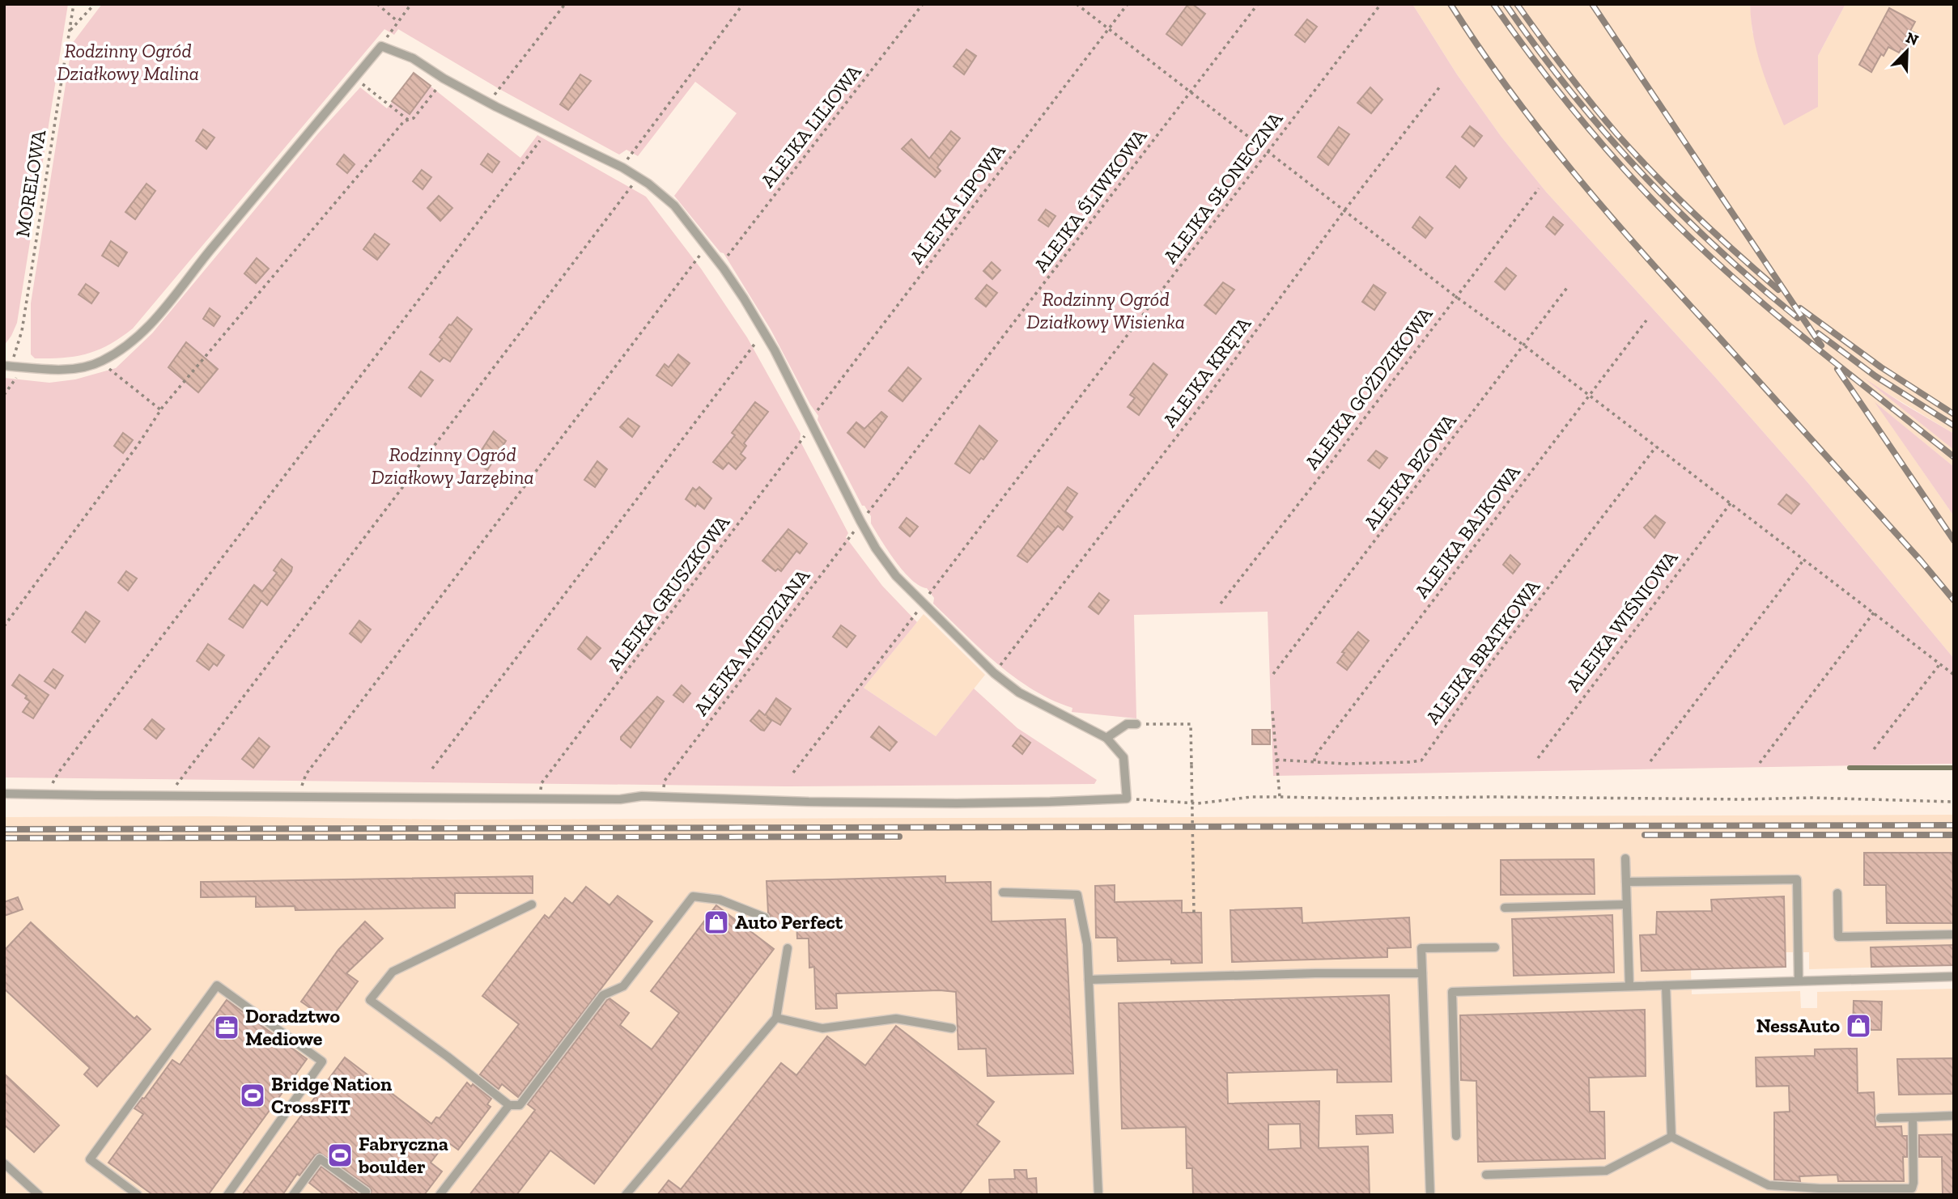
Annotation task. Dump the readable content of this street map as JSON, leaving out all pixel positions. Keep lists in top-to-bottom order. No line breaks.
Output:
{"streets":{"path":["ALEJKA LILIOWA","MORELOWA","ALEJKA SŁONECZNA","ALEJKA ŚLIWKOWA","ALEJKA LIPOWA","ALEJKA KRĘTA","ALEJKA GOŻDZIKOWA","ALEJKA BZOWA","ALEJKA BAJKOWA","ALEJKA GRUSZKOWA","ALEJKA WIŚNIOWA","ALEJKA MIEDZIANA","ALEJKA BRATKOWA"]},"crossings":[["ALEJKA ŚLIWKOWA","ALEJKA MIEDZIANA"],["ALEJKA LIPOWA","ALEJKA GRUSZKOWA"],["ALEJKA BAJKOWA","ALEJKA BRATKOWA"]],"parks":["Rodzinny Ogród Działkowy Malina","Rodzinny Ogród Działkowy Wisienka","Rodzinny Ogród Działkowy Jarzębina"],"places":{"shop":["Auto Perfect","NessAuto"],"office":["Doradztwo Mediowe"],"sports":["Bridge Nation CrossFIT","Fabryczna boulder"]},"north":"top right"}
